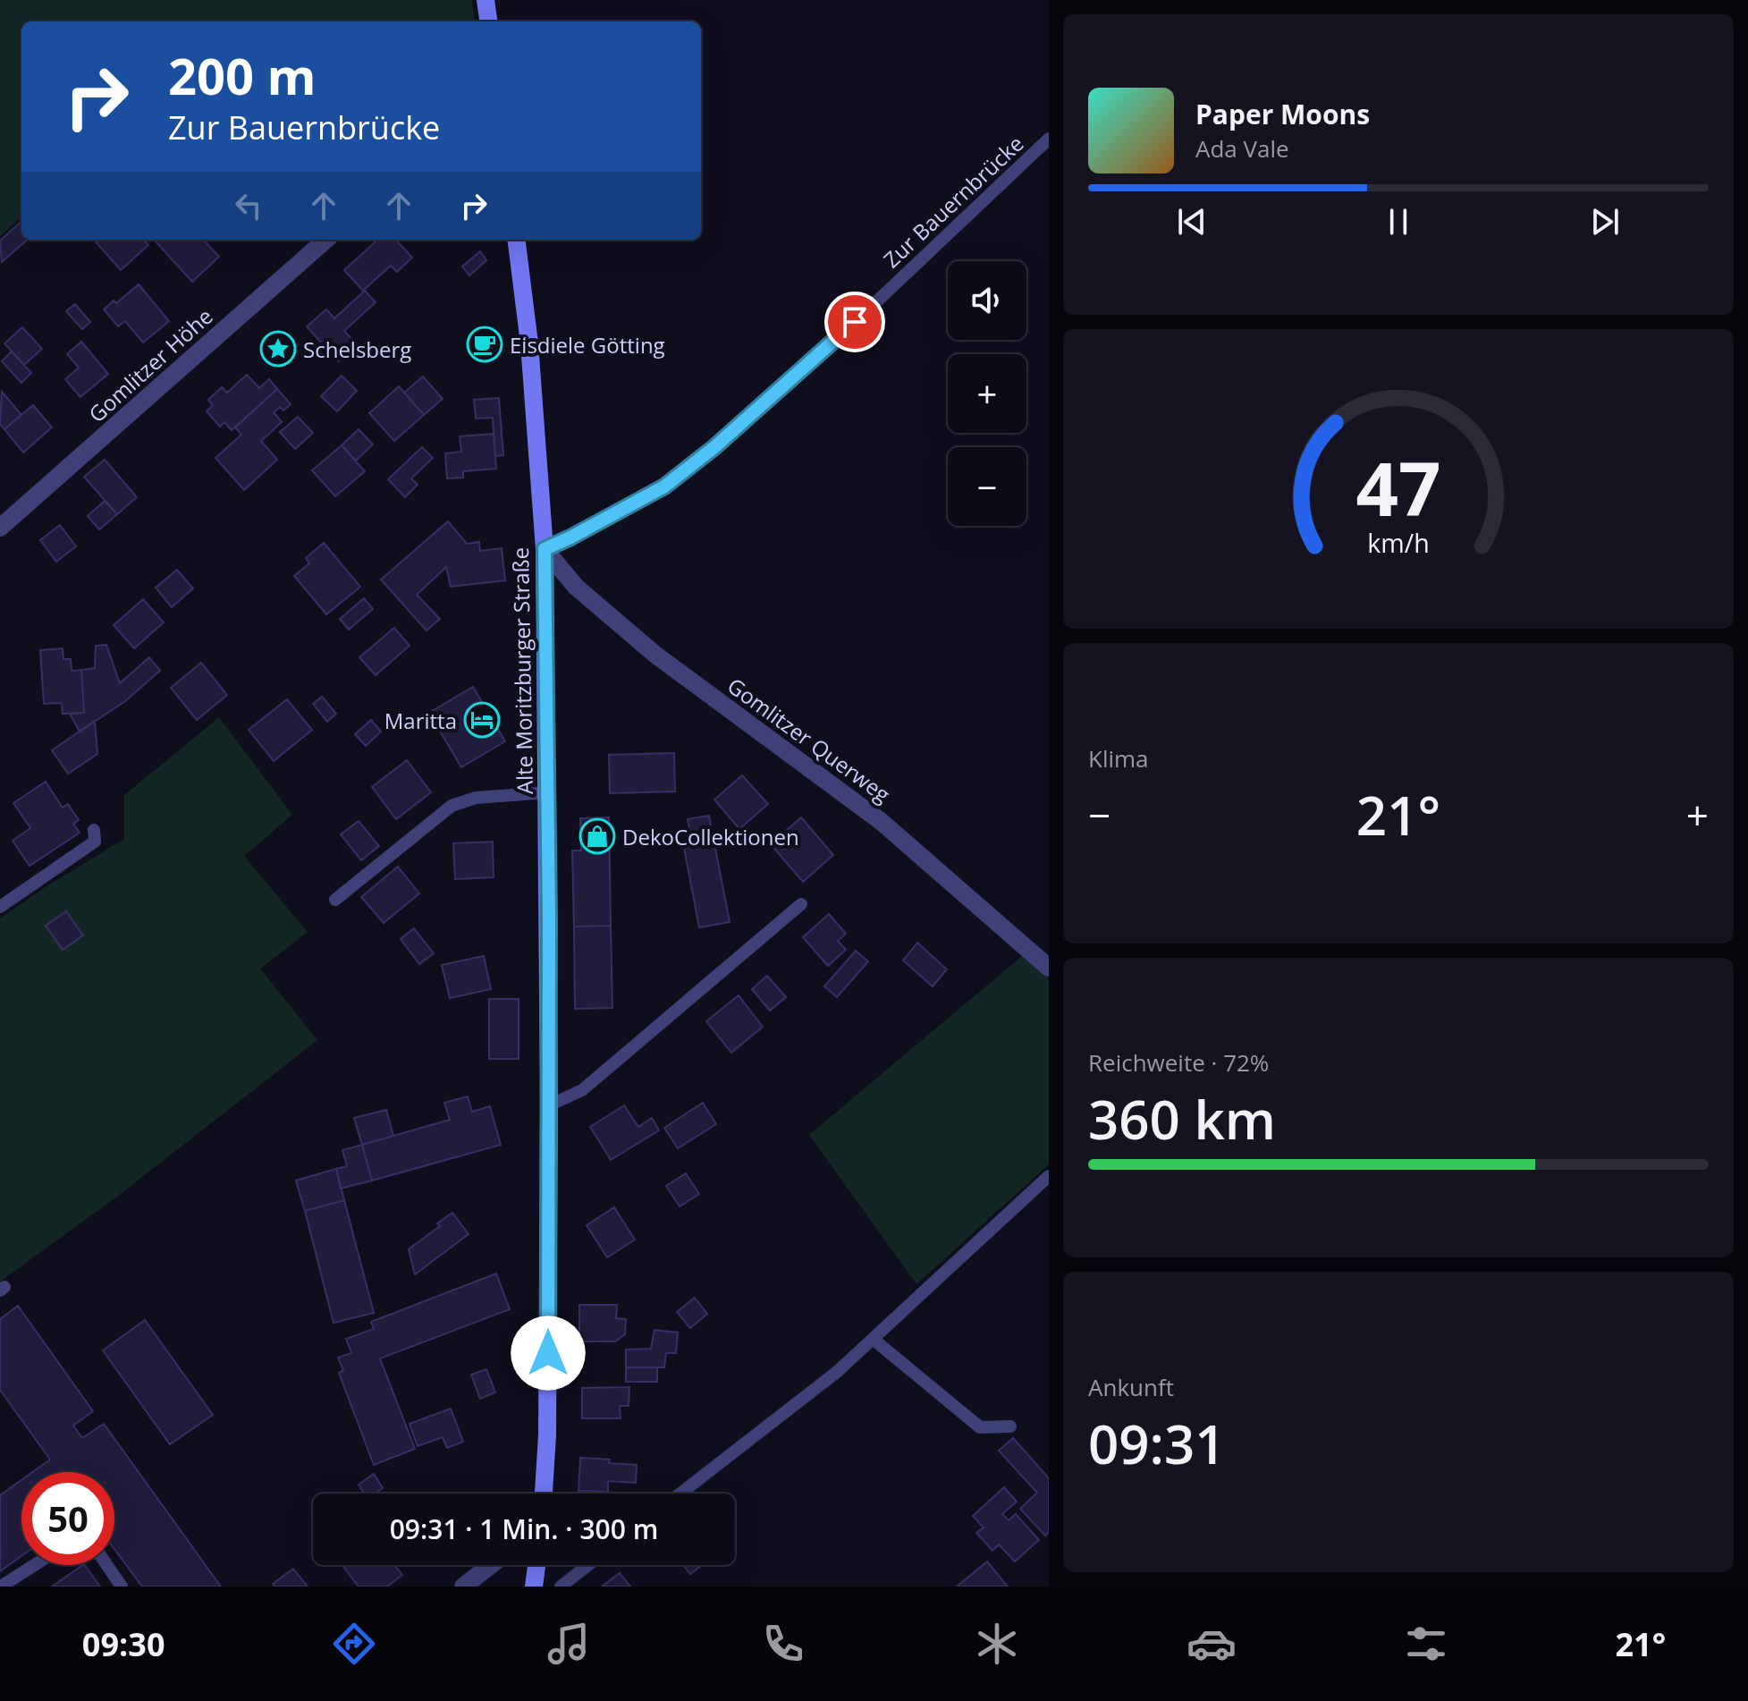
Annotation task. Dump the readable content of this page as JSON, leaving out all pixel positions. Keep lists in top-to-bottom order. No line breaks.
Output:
{"streets":{"main road":["Alte Moritzburger Straße"],"street":["Gomlitzer Höhe","Gomlitzer Querweg"],"lane":["Zur Bauernbrücke"]},"crossings":[["Zur Bauernbrücke","Alte Moritzburger Straße"],["Zur Bauernbrücke","Gomlitzer Querweg"],["Alte Moritzburger Straße","Gomlitzer Querweg"]],"places":{"cafe":["Eisdiele Götting"],"place":["Schelsberg"],"hotel":["Maritta"],"shop":["DekoCollektionen"]},"page":{"turn":["200 m","Zur Bauernbrücke"],"song":["Paper Moons","Ada Vale"],"map_buttons":["+","−"],"tile":["Klima",["Reichweite · 72%","360 km"],["Ankunft","09:31"]],"heat":["−","21°","+"],"limit":"50","trip":"09:31 · 1 Min. · 300 m","tabs":["09:30","21°"],"gauge":["47","km/h"]}}
